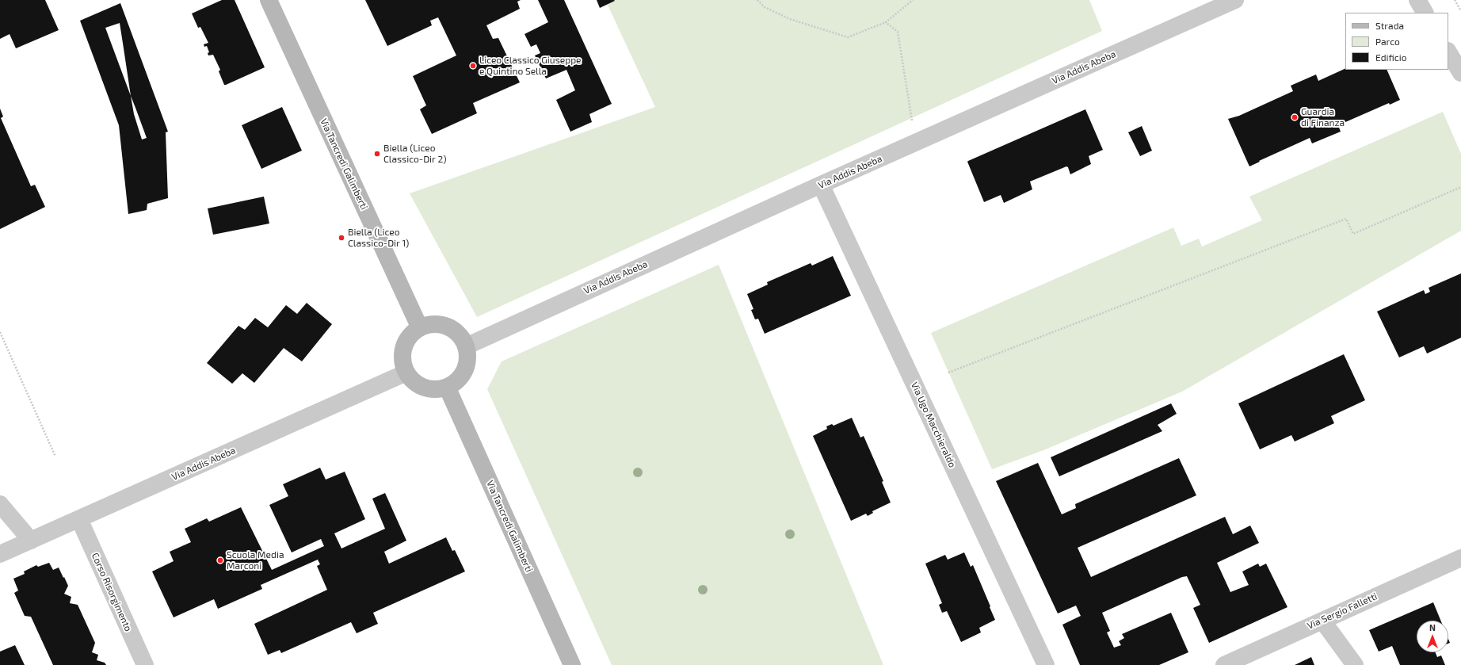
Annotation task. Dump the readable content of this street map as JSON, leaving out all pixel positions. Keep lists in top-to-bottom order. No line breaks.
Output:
{"streets":{"street":["Via Addis Abeba","Via Tancredi Galimberti","Via Ugo Macchieraldo","Corso Risorgimento","Via Sergio Falletti"]},"crossings":[["Via Addis Abeba","Via Tancredi Galimberti"],["Via Addis Abeba","Via Ugo Macchieraldo"],["Via Addis Abeba","Corso Risorgimento"]],"places":["Liceo Classico Giuseppe e Quintino Sella","Guardia di Finanza","Biella (Liceo Classico-Dir 2)","Biella (Liceo Classico-Dir 1)","Scuola Media Marconi"],"legend":["Strada","Parco","Edificio"],"north":"top"}
